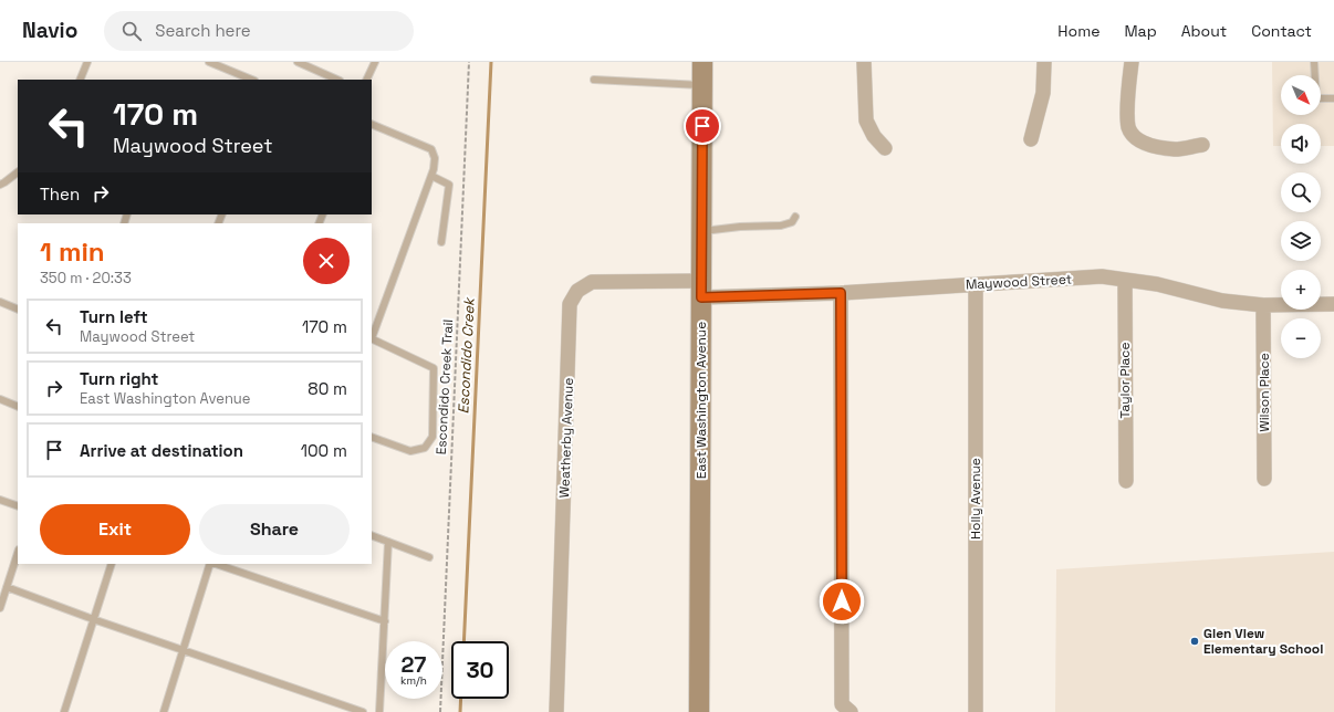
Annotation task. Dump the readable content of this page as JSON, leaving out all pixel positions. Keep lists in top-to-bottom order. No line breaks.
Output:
{"streets":{"main road":["East Washington Avenue"],"street":["Maywood Street","Taylor Place","Wilson Place","Weatherby Avenue","Holly Avenue"],"path":["Escondido Creek Trail"]},"crossings":[["Maywood Street","Taylor Place"],["Maywood Street","Wilson Place"],["Maywood Street","East Washington Avenue"],["Maywood Street","Weatherby Avenue"],["Maywood Street","Holly Avenue"],["East Washington Avenue","Weatherby Avenue"]],"water":["Escondido Creek"],"places":["Glen View Elementary School"],"north":"bottom right","page":{"header":"Navio","search":"Search here","nav":["Home","Map","About","Contact"],"map_buttons":["+","−"],"turn":["170 m","Maywood Street"],"then":"Then","heading":["1 min","350 m · 20:33"],"list":[{"name":"Turn left","note":"Maywood Street","value":"170 m"},{"name":"Turn right","note":"East Washington Avenue","value":"80 m"},{"name":"Arrive at destination","value":"100 m"}],"buttons":["Exit","Share"],"speed":"27 km/h","limit":"30"}}
